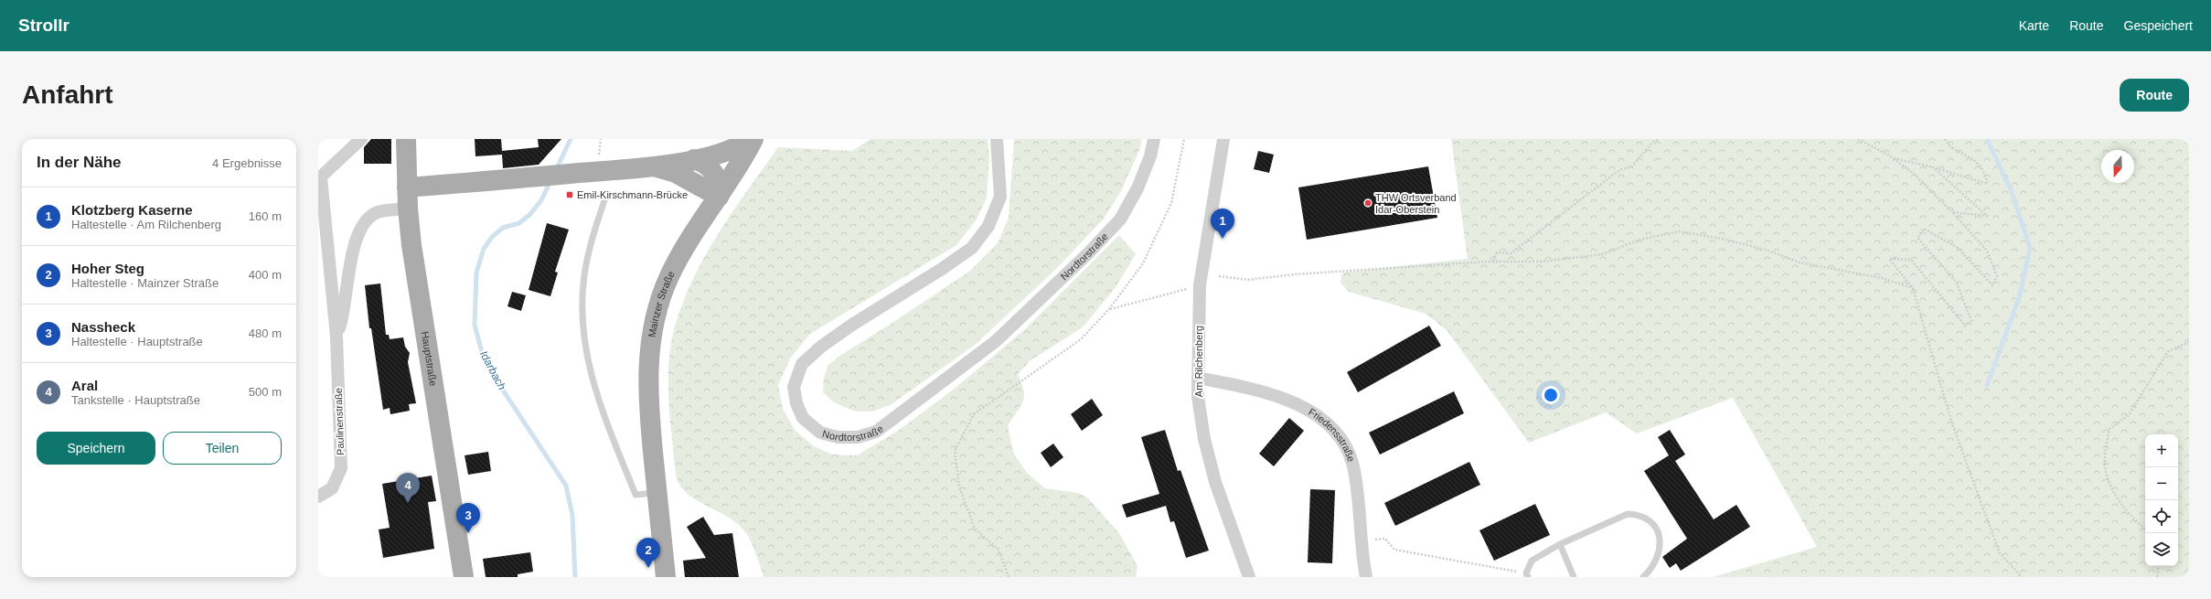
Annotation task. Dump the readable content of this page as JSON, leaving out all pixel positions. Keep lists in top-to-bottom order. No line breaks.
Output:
{"streets":{"main road":["Mainzer Straße","Hauptstraße"],"street":["Nordtorstraße","Am Rilchenberg","Paulinenstraße","Friedensstraße"]},"crossings":[["Hauptstraße","Paulinenstraße"],["Am Rilchenberg","Friedensstraße"]],"water":["Idarbach"],"places":{"transit":["Emil-Kirschmann-Brücke"],"other":["THW Ortsverband Idar-Oberstein"]},"north":"bottom","page":{"header":"Strollr","nav":["Karte","Route","Gespeichert"],"buttons":["Route",["Speichern","Teilen"]],"title":"Anfahrt","heading":["In der Nähe","4 Ergebnisse"],"list":[{"mark":"1","name":"Klotzberg Kaserne","note":"Haltestelle · Am Rilchenberg","value":"160 m"},{"mark":"2","name":"Hoher Steg","note":"Haltestelle · Mainzer Straße","value":"400 m"},{"mark":"3","name":"Nassheck","note":"Haltestelle · Hauptstraße","value":"480 m"},{"mark":"4","name":"Aral","note":"Tankstelle · Hauptstraße","value":"500 m"}],"pins":["1","4","3","2"],"map_buttons":["+","−"]}}
